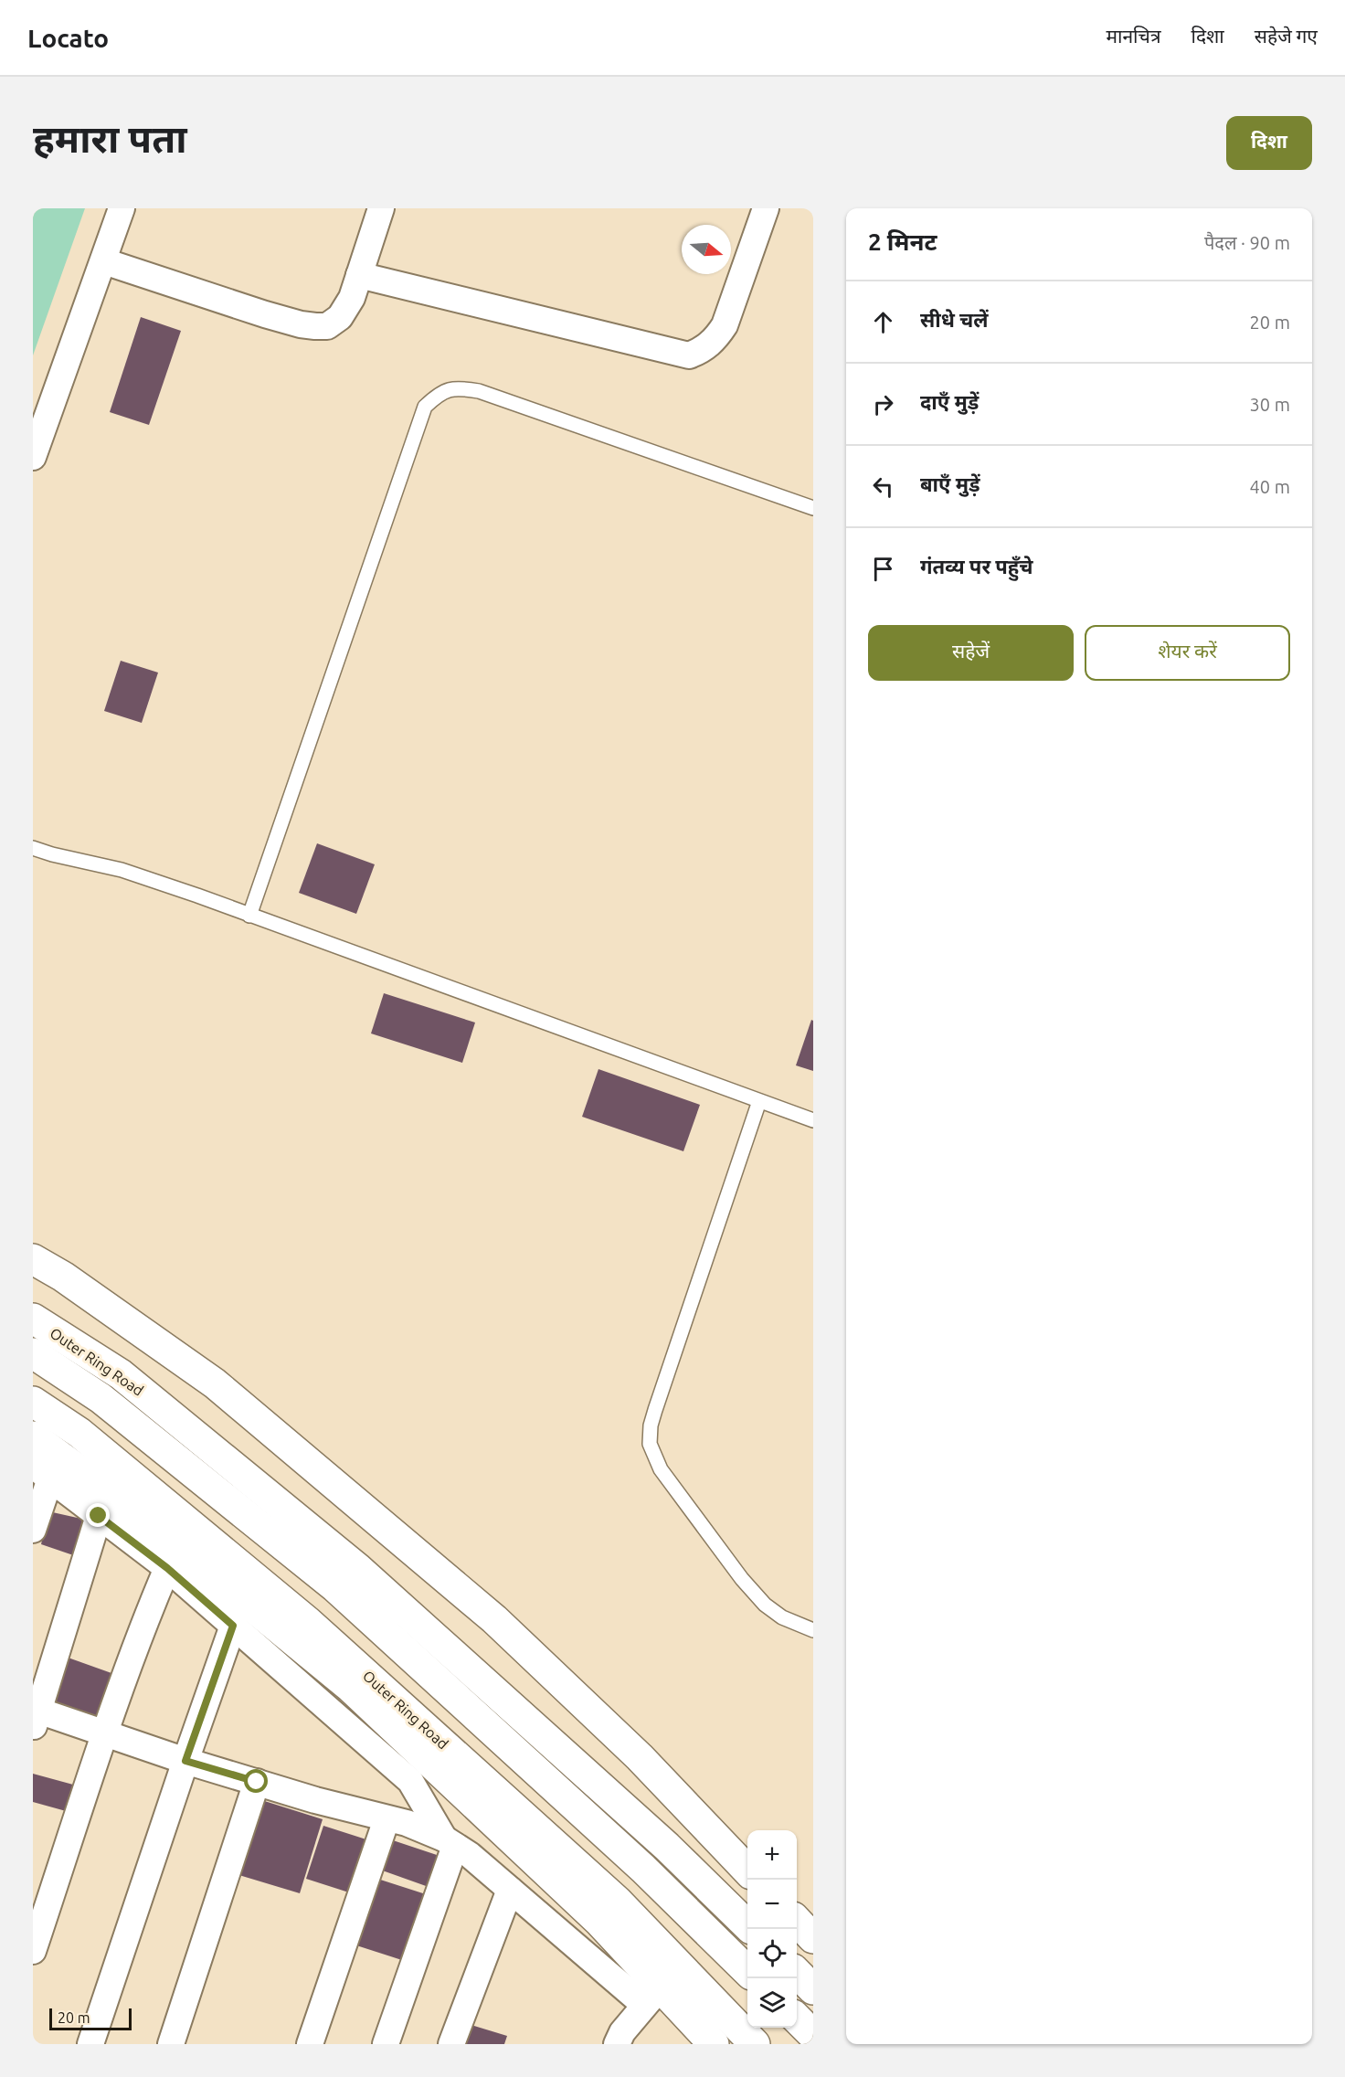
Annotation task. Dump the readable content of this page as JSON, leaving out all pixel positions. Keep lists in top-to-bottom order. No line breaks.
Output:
{"streets":{"street":["Outer Ring Road"]},"scale_bar":"20 m","north":"right","page":{"header":"Locato","nav":["मानचित्र","दिशा","सहेजे गए"],"buttons":["दिशा",["सहेजें","शेयर करें"]],"title":"हमारा पता","heading":["2 मिनट","पैदल · 90 m"],"list":[["सीधे चलें","20 m"],["दाएँ मुड़ें","30 m"],["बाएँ मुड़ें","40 m"],"गंतव्य पर पहुँचे"],"map_buttons":["+","−"],"scale":"20 m"}}
